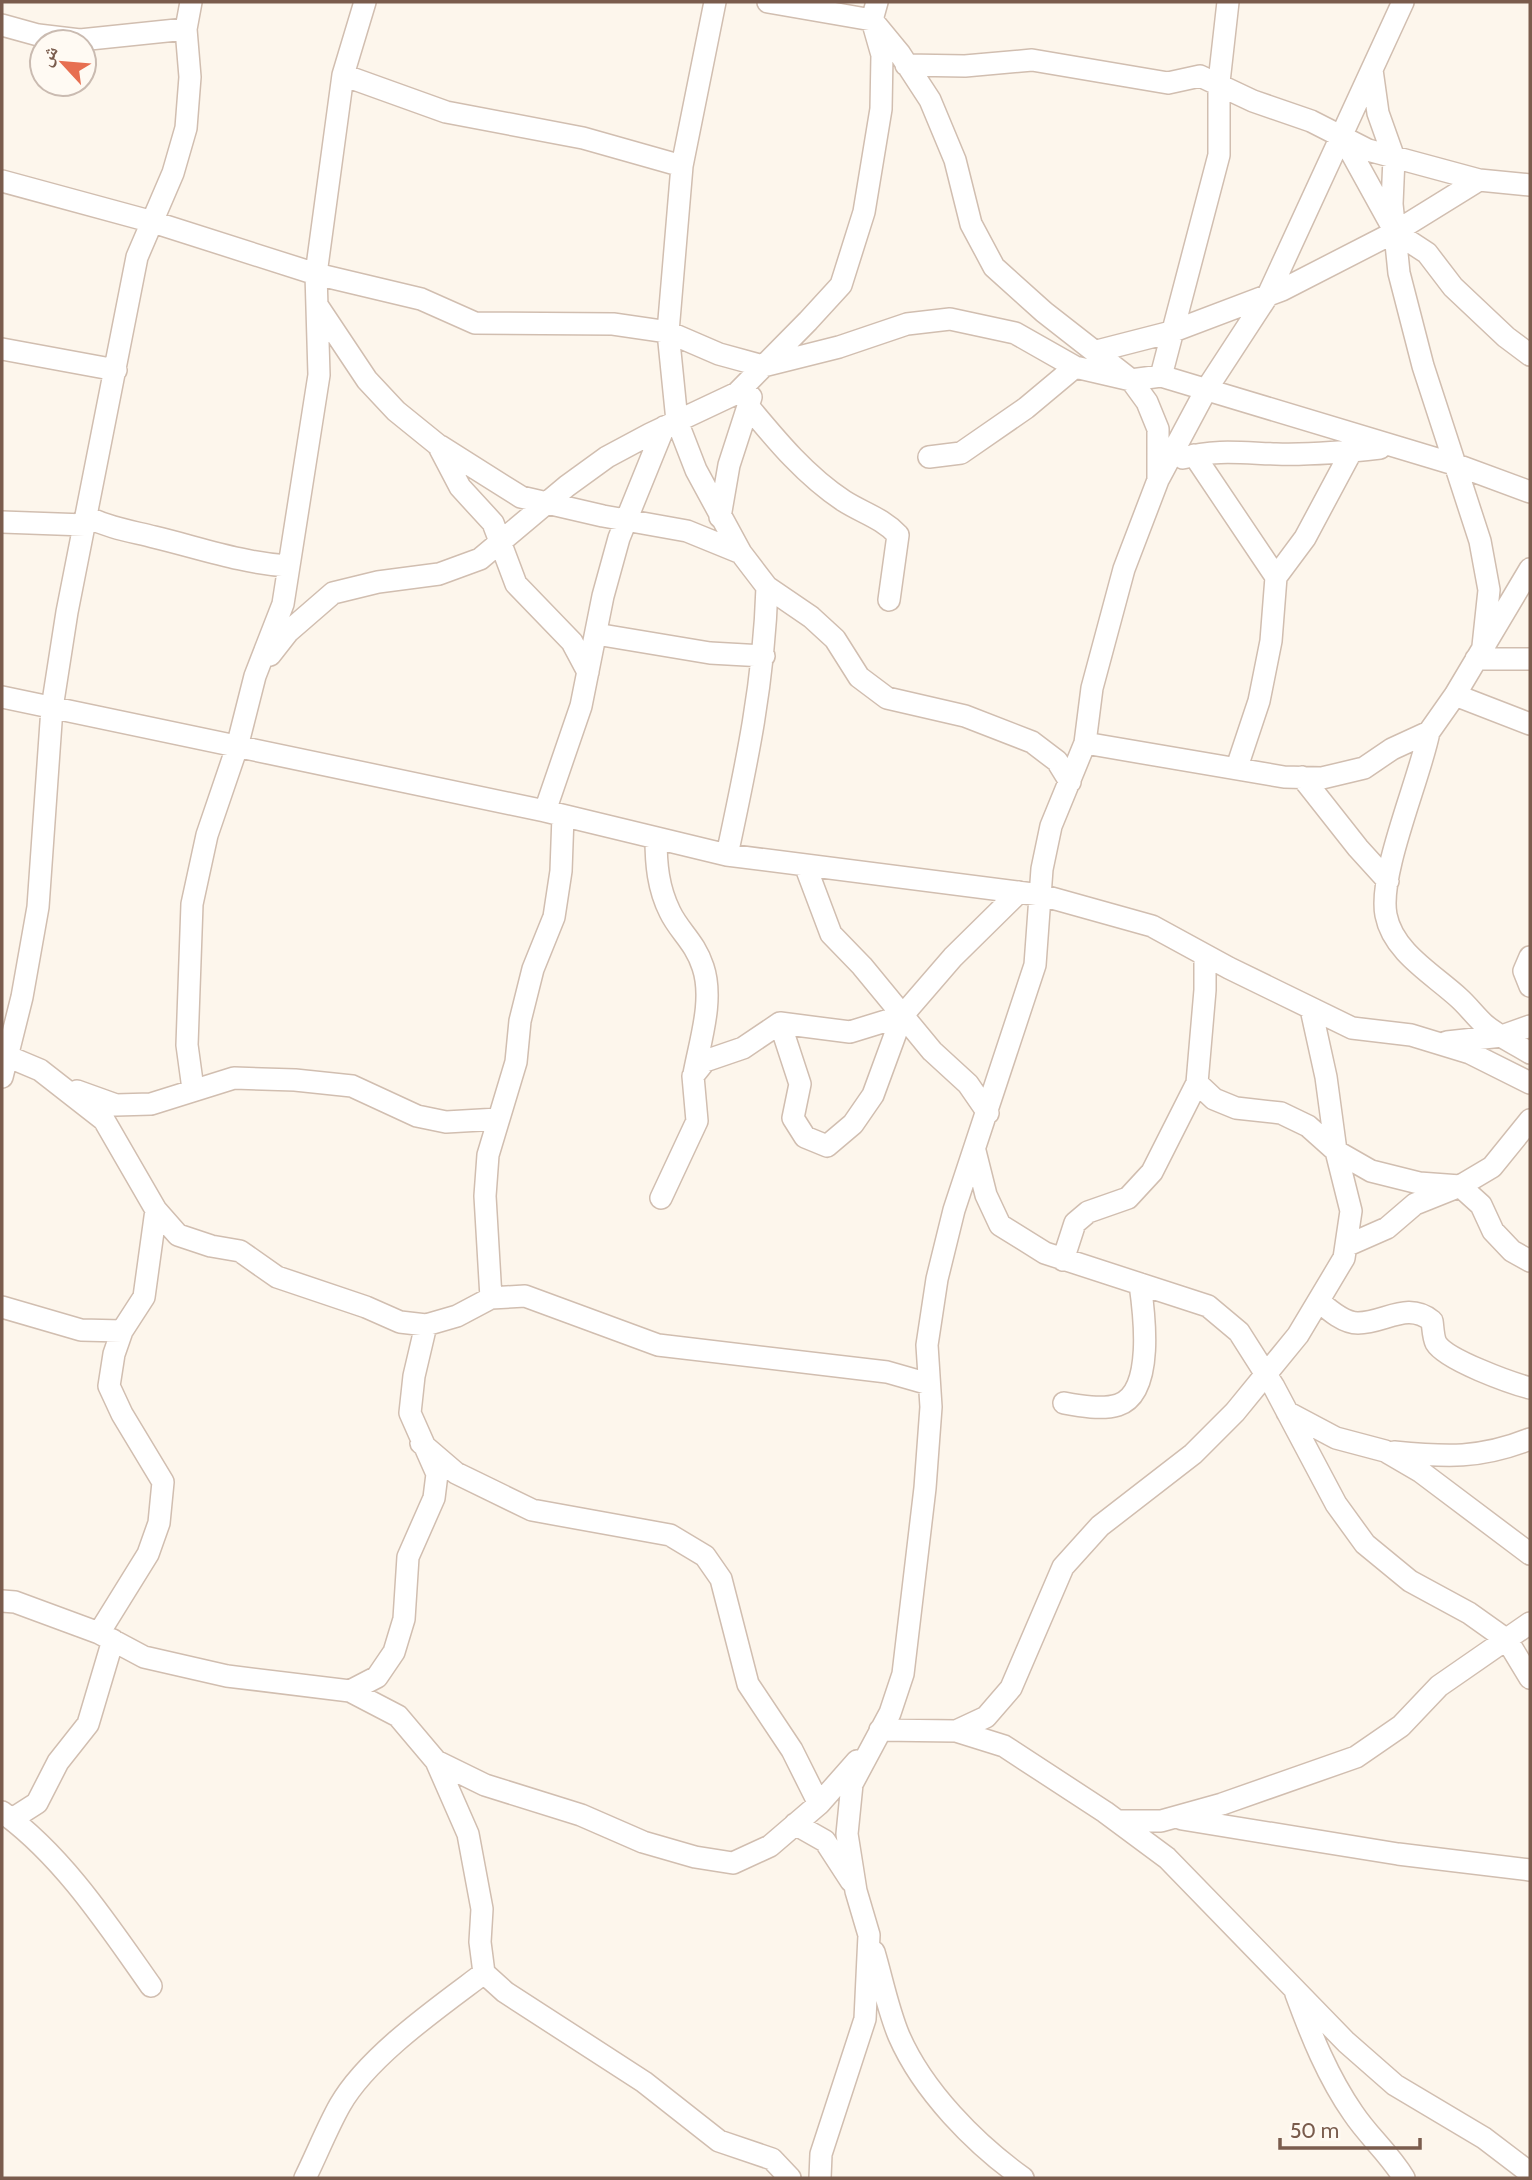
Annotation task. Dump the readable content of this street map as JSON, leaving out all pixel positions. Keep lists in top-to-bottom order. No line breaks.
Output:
{"scale_bar":"50 m","north":"top left"}
